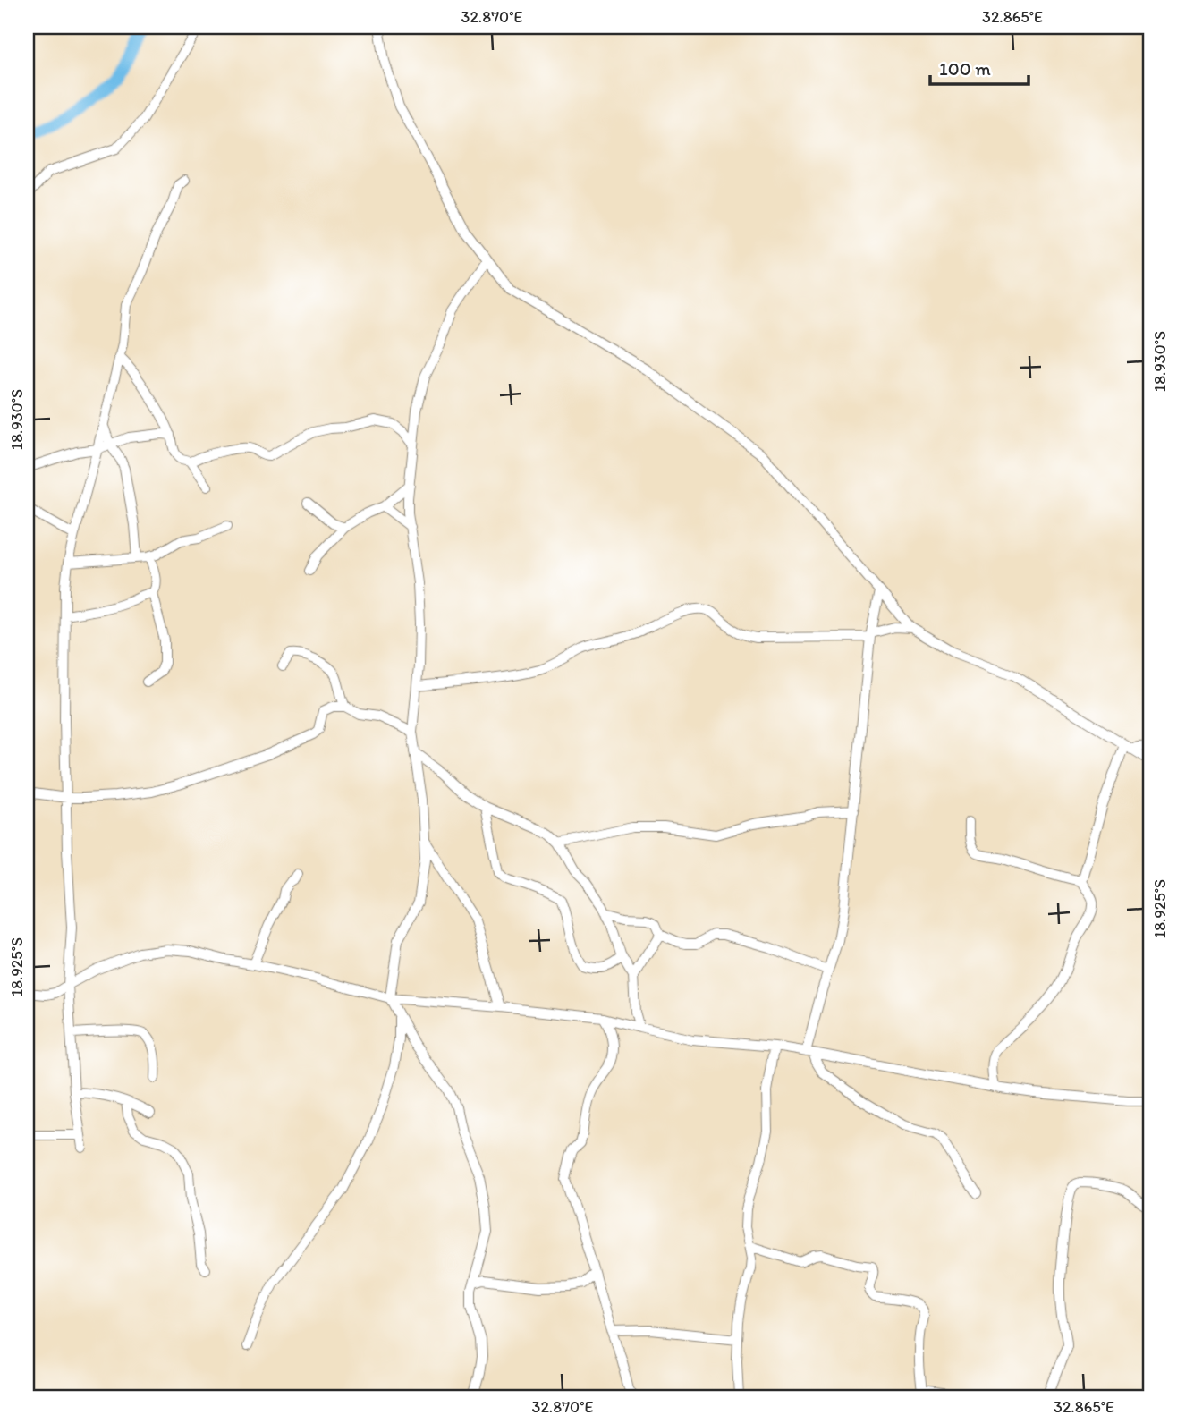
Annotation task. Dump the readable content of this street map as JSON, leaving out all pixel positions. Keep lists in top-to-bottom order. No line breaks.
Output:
{"scale_bar":"100 m","coordinates":["32.870°E","32.865°E","18.930°S","18.925°S"]}
